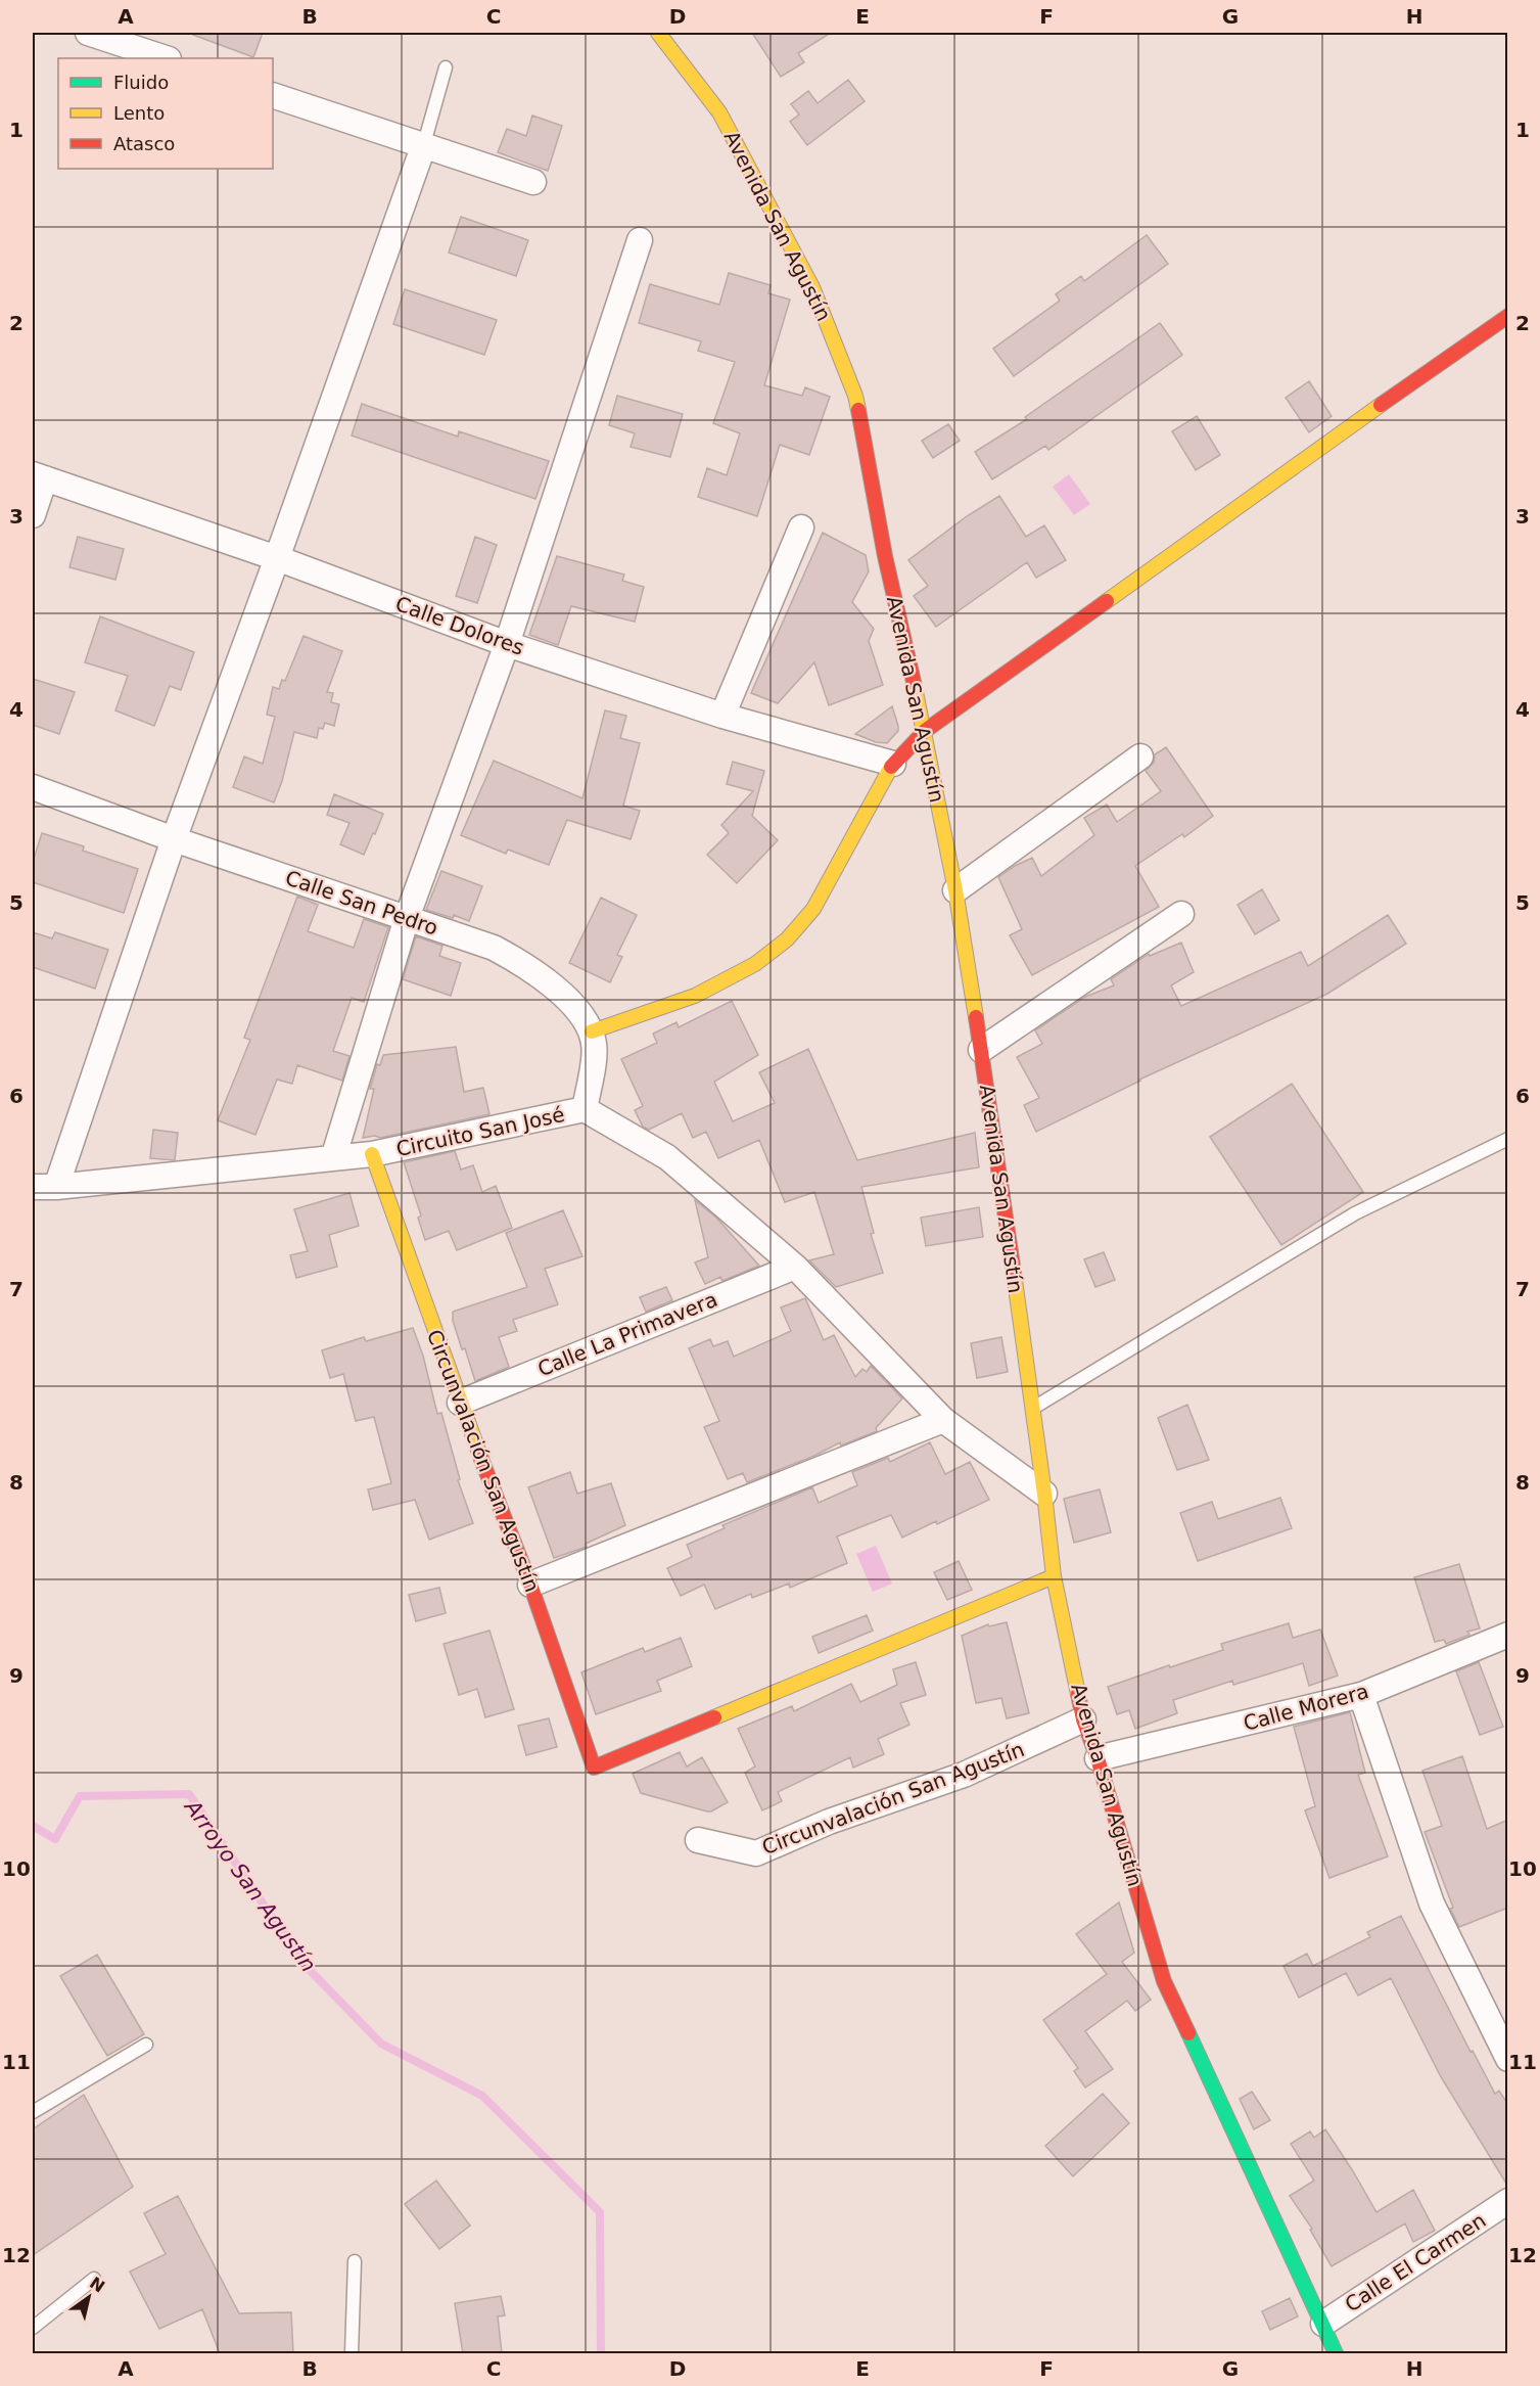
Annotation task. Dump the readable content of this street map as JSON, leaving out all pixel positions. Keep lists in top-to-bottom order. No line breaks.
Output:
{"streets":{"street":["Avenida San Agustín","Calle Dolores","Calle San Pedro","Circuito San José","Calle La Primavera","Circunvalación San Agustín","Calle Morera","Calle El Carmen"]},"crossings":[["Avenida San Agustín","Circuito San José"],["Avenida San Agustín","Circunvalación San Agustín"],["Avenida San Agustín","Calle Morera"],["Avenida San Agustín","Calle El Carmen"],["Circuito San José","Calle La Primavera"],["Circuito San José","Circunvalación San Agustín"],["Calle La Primavera","Circunvalación San Agustín"]],"water":["Arroyo San Agustín"],"legend":["Fluido","Lento","Atasco"],"north":"top right","grid":{"columns":["A","B","C","D","E","F","G","H"],"rows":["1","2","3","4","5","6","7","8","9","10","11","12"]}}
